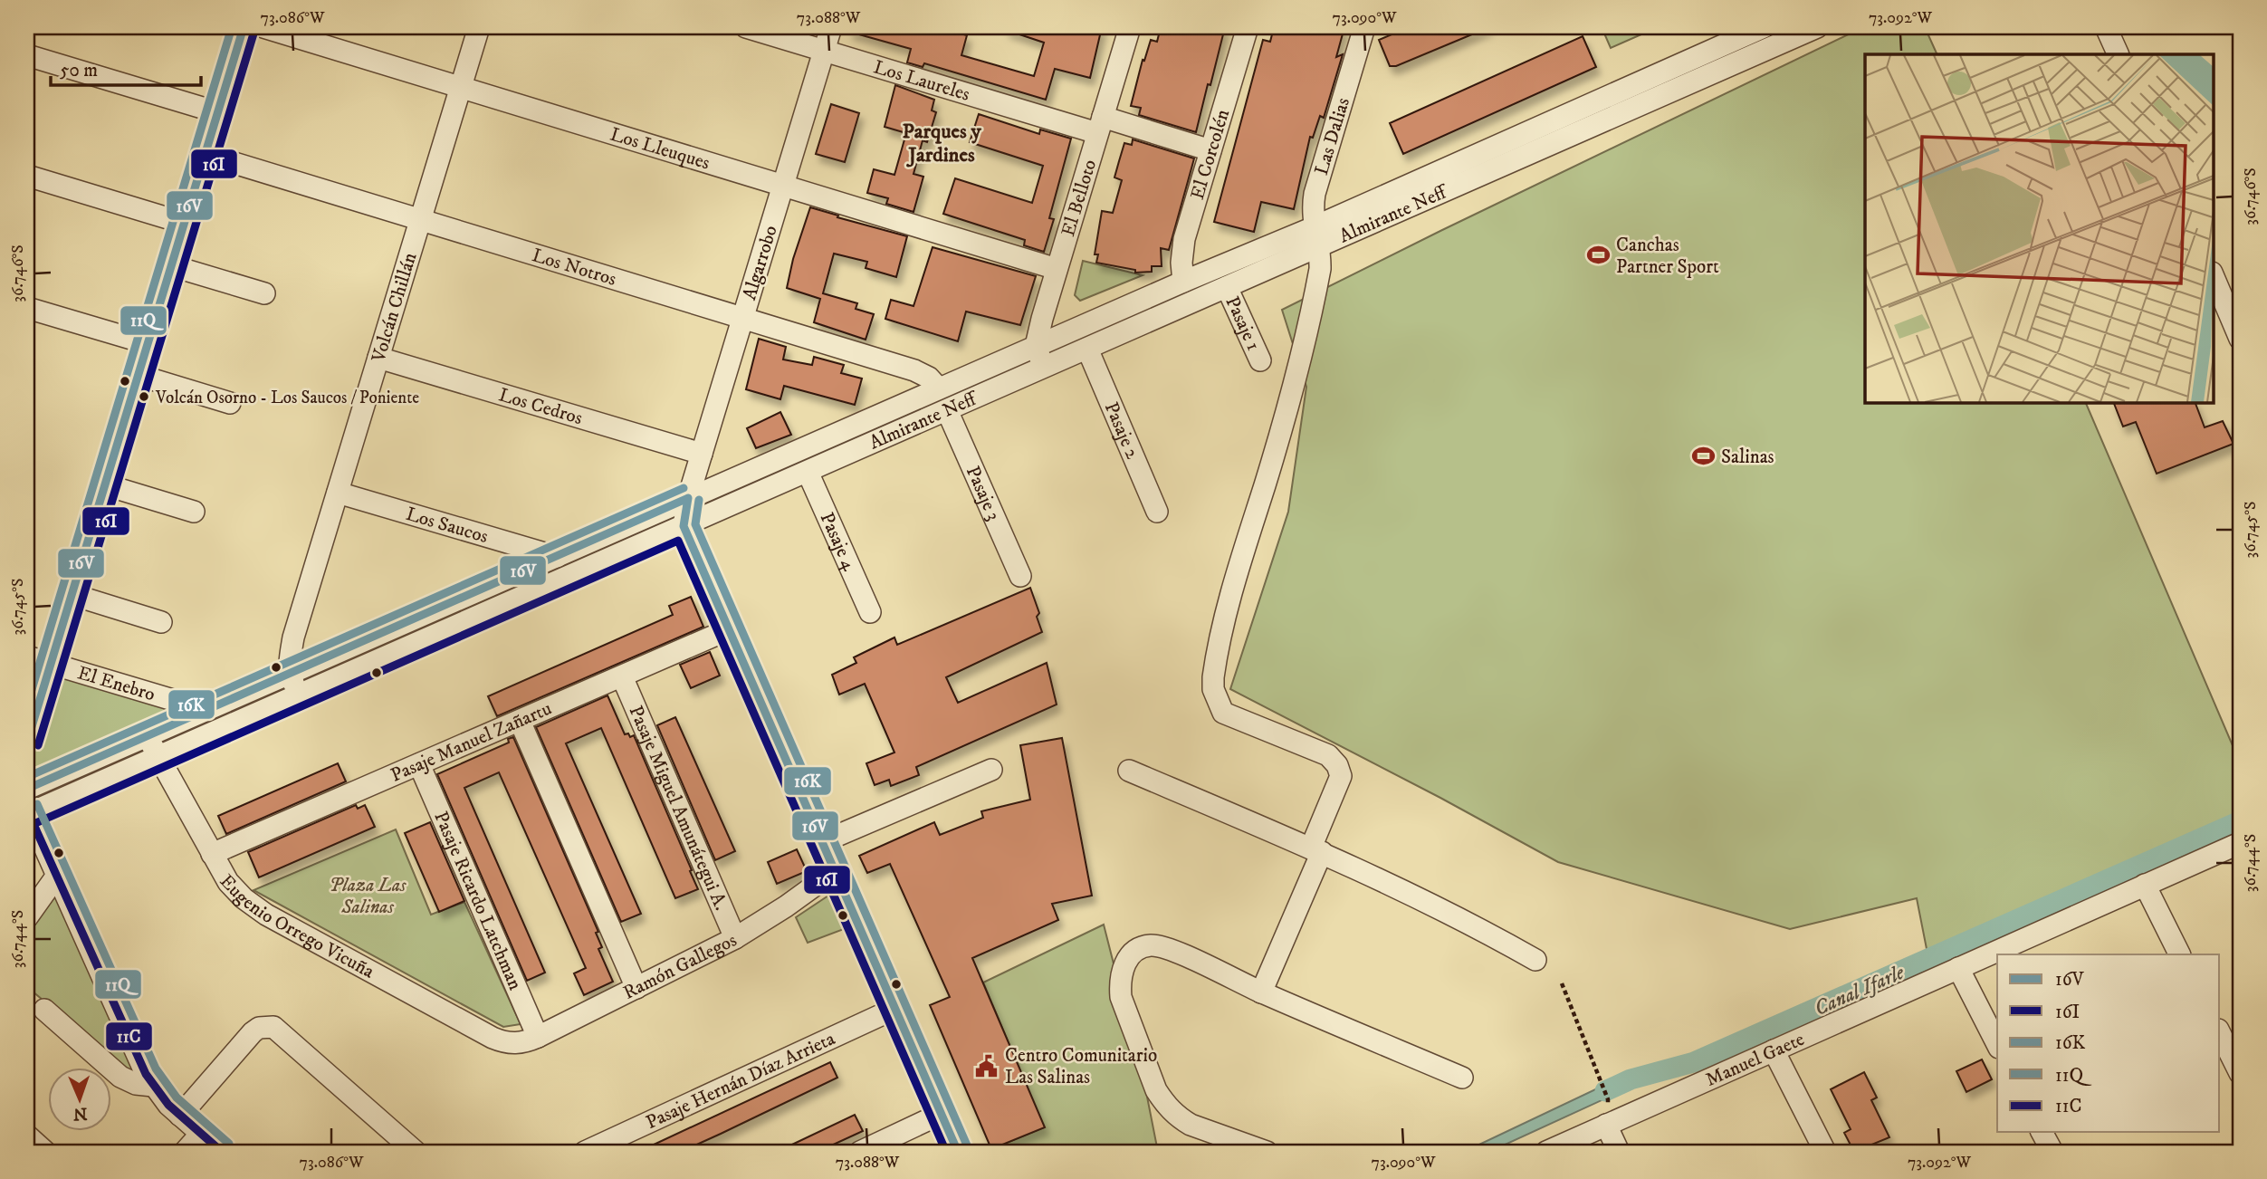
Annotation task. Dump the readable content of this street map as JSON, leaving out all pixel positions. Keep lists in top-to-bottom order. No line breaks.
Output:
{"streets":{"street":["Los Laureles","Las Dalias","Los Lleuques","El Corcolén","El Belloto","Almirante Neff","Algarrobo","Los Notros","Volcán Chillán","Pasaje 1","Los Cedros","Pasaje 2","Pasaje 3","Los Saucos","Pasaje 4","El Enebro","Pasaje Manuel Zañartu","Pasaje Miguel Amunátegui A.","Pasaje Ricardo Latchman","Eugenio Orrego Vicuña","Ramón Gallegos","Manuel Gaete","Pasaje Hernán Díaz Arrieta"]},"crossings":[["Los Laureles","El Corcolén"],["Los Laureles","El Belloto"],["Los Laureles","Algarrobo"],["Las Dalias","Almirante Neff"],["Los Lleuques","El Belloto"],["Los Lleuques","Algarrobo"],["Los Lleuques","Volcán Chillán"],["El Corcolén","Almirante Neff"],["El Belloto","Almirante Neff"],["Almirante Neff","Algarrobo"],["Almirante Neff","Los Notros"],["Almirante Neff","Volcán Chillán"],["Almirante Neff","Pasaje 1"],["Almirante Neff","Pasaje 2"],["Almirante Neff","Pasaje 3"],["Almirante Neff","Los Saucos"],["Almirante Neff","Pasaje 4"],["Almirante Neff","El Enebro"],["Almirante Neff","Eugenio Orrego Vicuña"],["Algarrobo","Los Notros"],["Algarrobo","Los Cedros"],["Los Notros","Volcán Chillán"],["Volcán Chillán","Los Cedros"],["Volcán Chillán","Los Saucos"],["Pasaje Manuel Zañartu","Pasaje Miguel Amunátegui A."],["Pasaje Manuel Zañartu","Pasaje Ricardo Latchman"],["Pasaje Manuel Zañartu","Eugenio Orrego Vicuña"],["Pasaje Miguel Amunátegui A.","Ramón Gallegos"],["Pasaje Ricardo Latchman","Ramón Gallegos"],["Eugenio Orrego Vicuña","Ramón Gallegos"]],"districts":["Parques y Jardines"],"water":["Canal Ifarle"],"parks":["Plaza Las Salinas"],"places":{"sports":["Canchas Partner Sport","Salinas"],"other":["Volcán Osorno - Los Saucos / Poniente"],"public building":["Centro Comunitario Las Salinas"]},"lines":["transit line 16V","transit line 11Q","transit line 16I","transit line 16K","transit line 11C"],"legend":["16V","16I","16K","11Q","11C"],"scale_bar":"50 m","north":"bottom","coordinates":["73.086°W","73.088°W","73.090°W","73.092°W","36.746°S","36.745°S","36.744°S"]}
